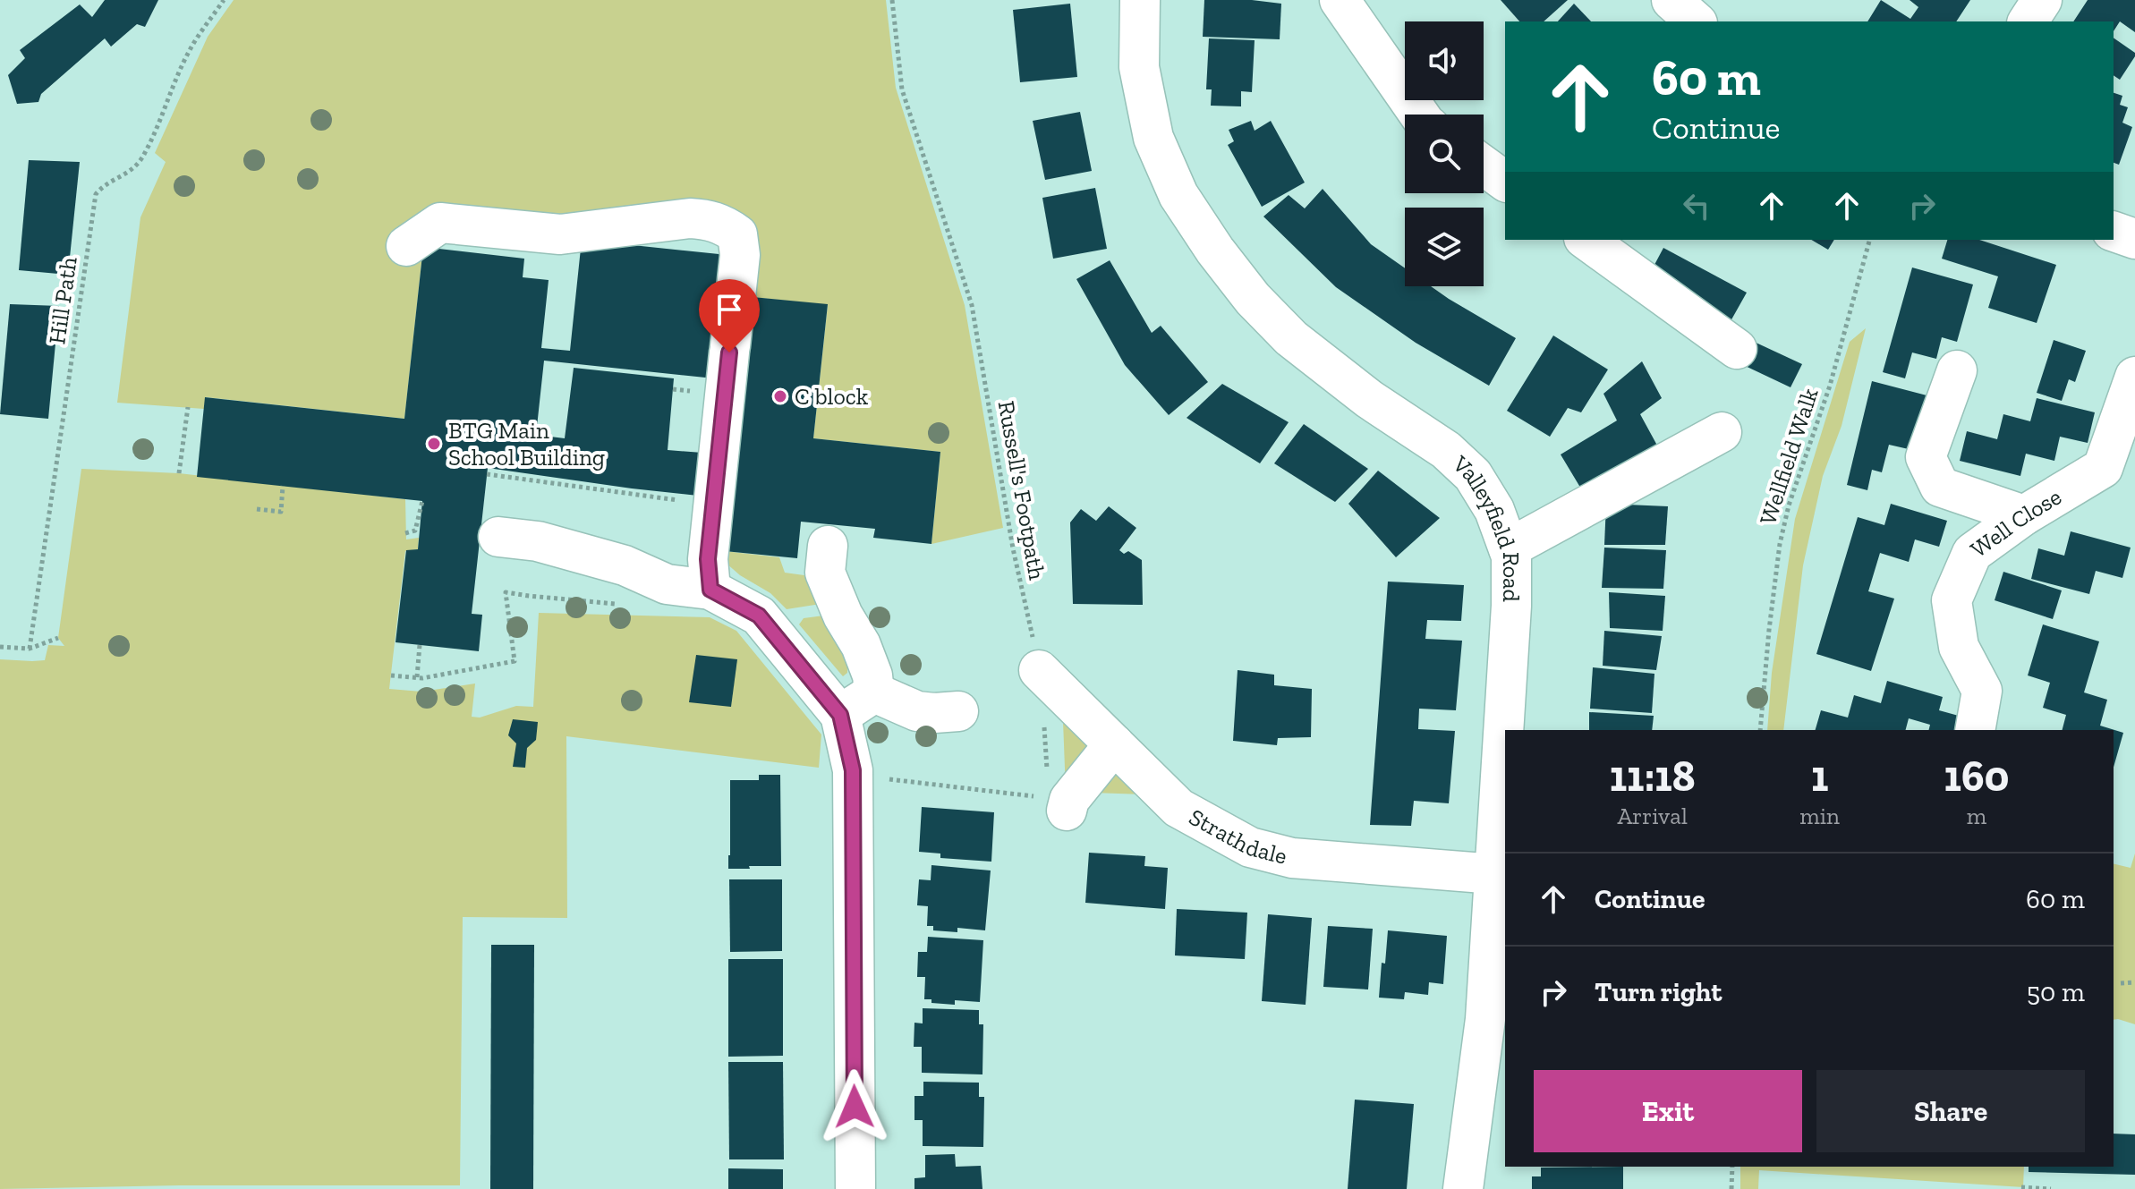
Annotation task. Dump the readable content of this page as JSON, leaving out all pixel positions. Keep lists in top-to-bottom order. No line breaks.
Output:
{"streets":{"street":["Well Close","Valleyfield Road","Strathdale"],"path":["Hill Path","Wellfield Walk","Russell's Footpath"]},"crossings":[["Russell's Footpath","Strathdale"],["Valleyfield Road","Strathdale"]],"places":["C block","BTG Main School Building"],"page":{"turn":["60 m","Continue"],"eta":["11:18","Arrival","1","min","160","m"],"list":[{"name":"Continue","value":"60 m"},{"name":"Turn right","value":"50 m"}],"buttons":["Exit","Share"]}}
